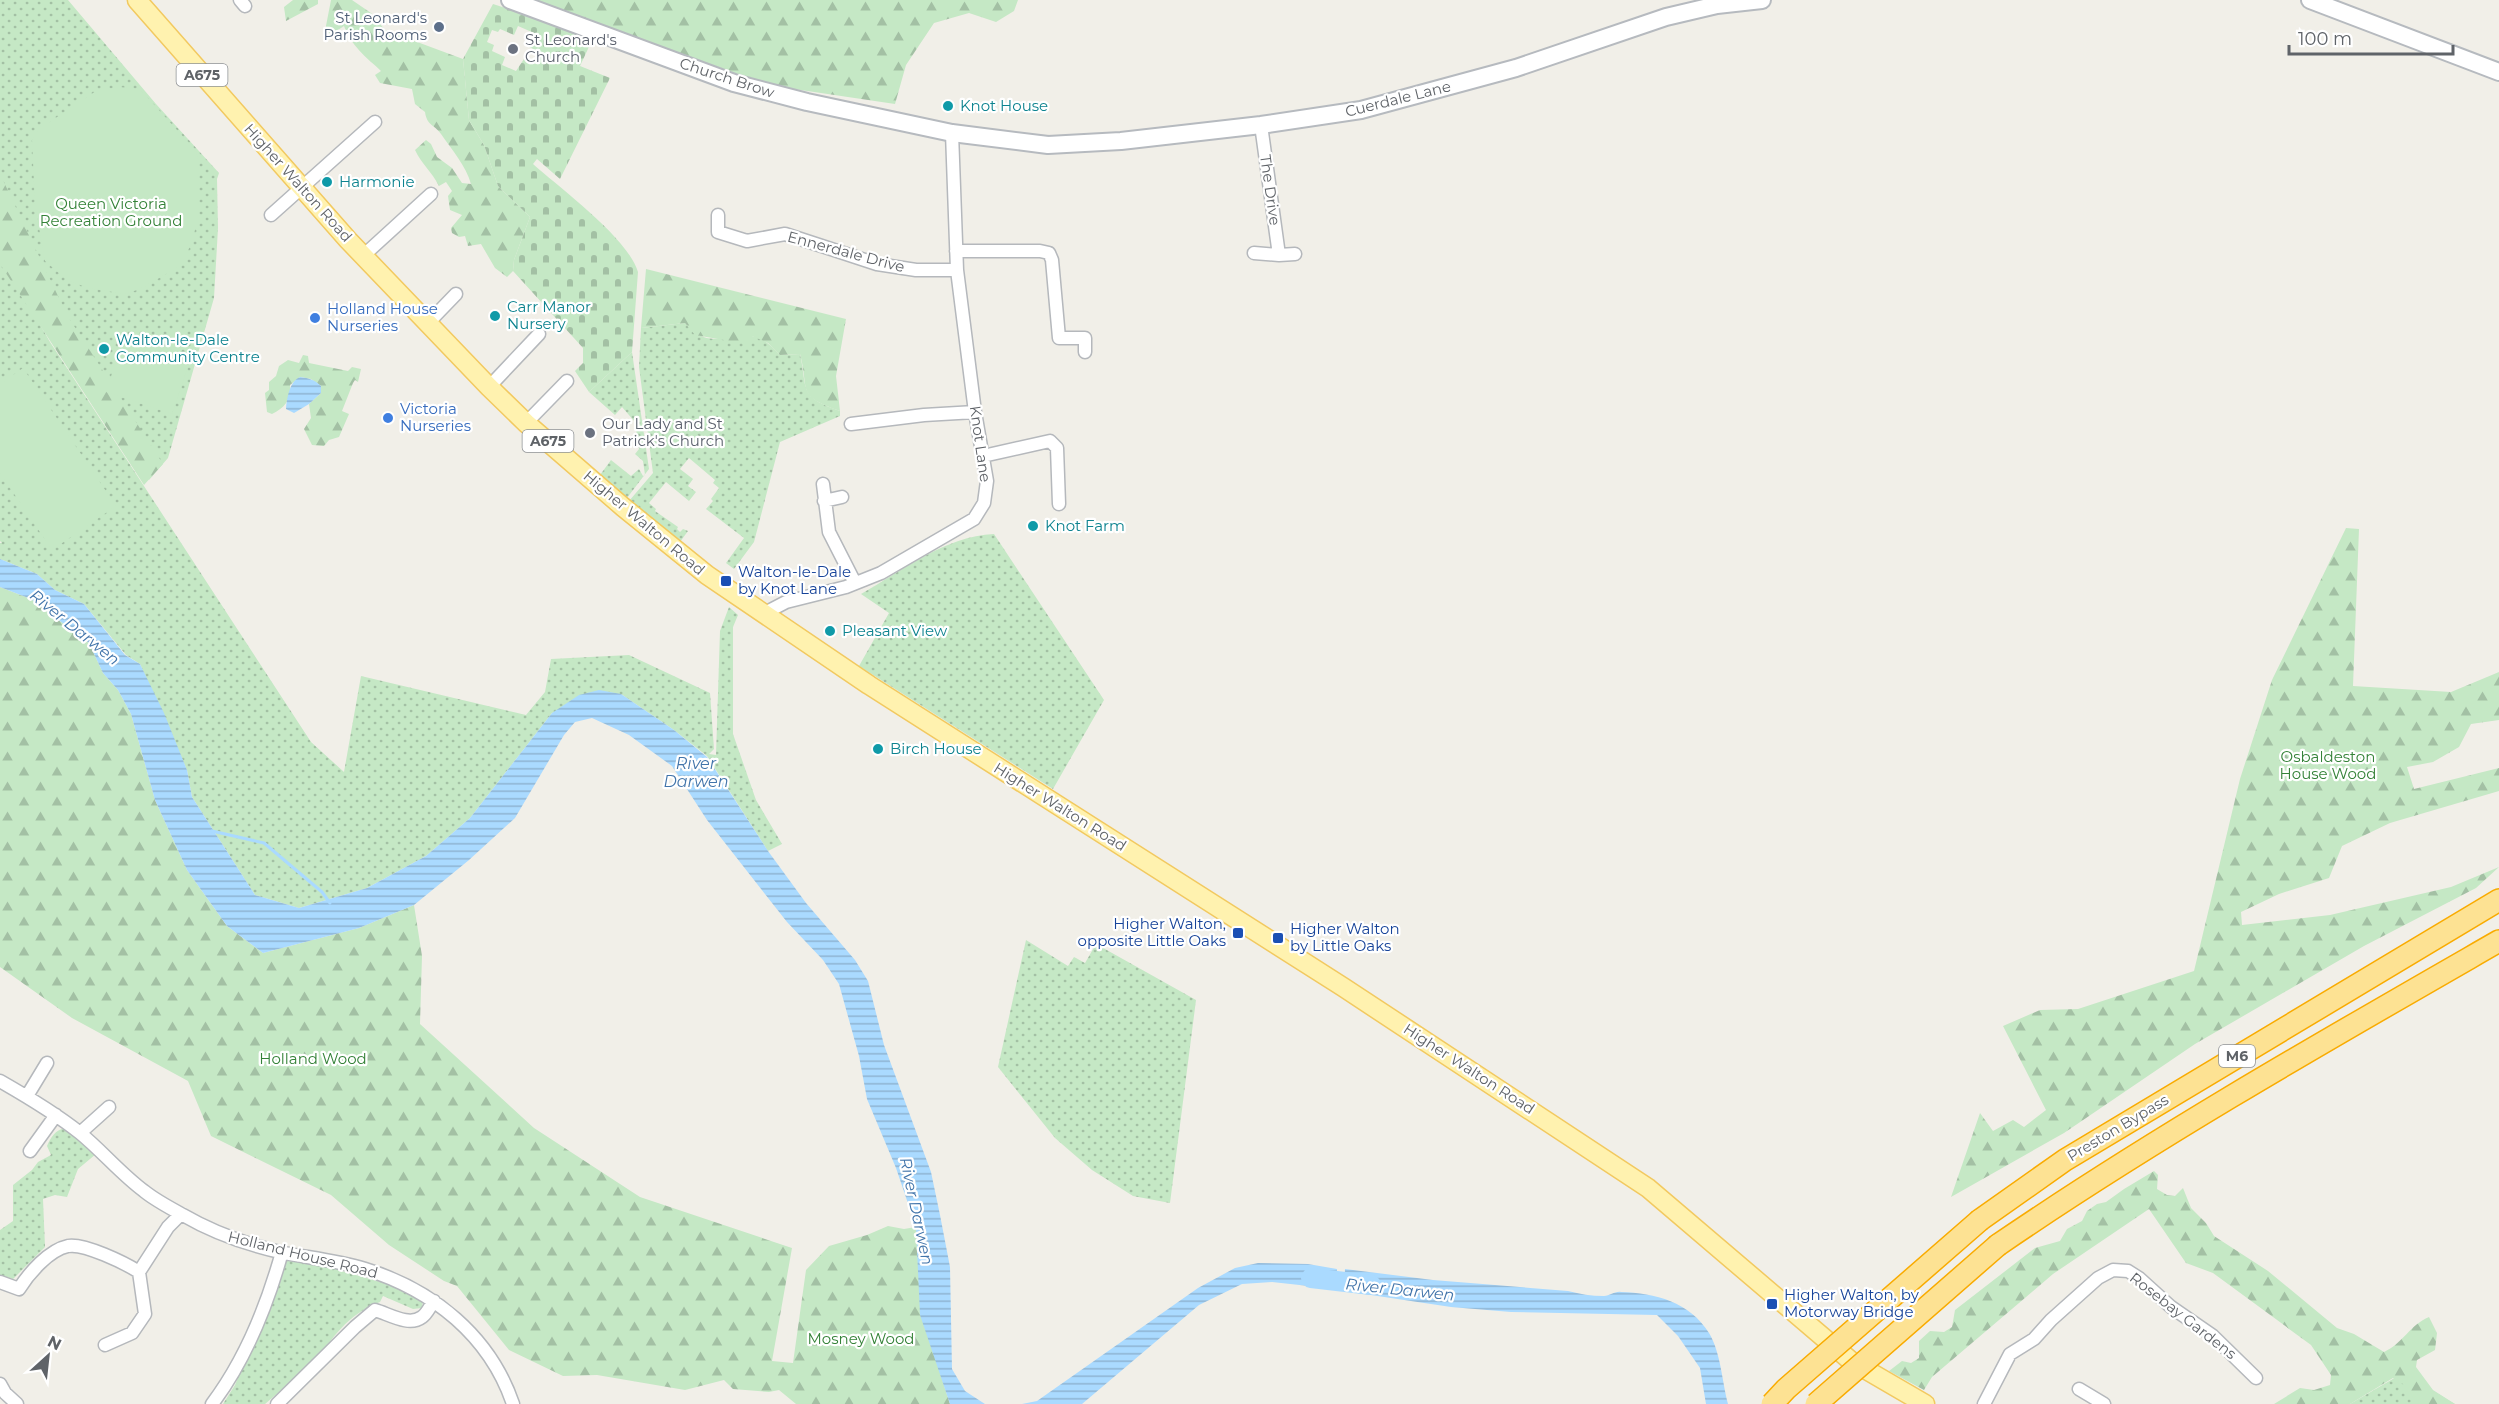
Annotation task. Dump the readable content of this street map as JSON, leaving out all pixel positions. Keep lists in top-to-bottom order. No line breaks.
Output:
{"streets":{"highway":["M6","Preston Bypass"],"main road":["A675","Church Brow","Cuerdale Lane","Higher Walton Road"],"street":["The Drive","Ennerdale Drive","Knot Lane","Holland House Road","Rosebay Gardens"]},"crossings":[["Church Brow","Cuerdale Lane"],["Church Brow","Knot Lane"],["Cuerdale Lane","The Drive"],["Cuerdale Lane","Knot Lane"],["Higher Walton Road","Knot Lane"],["Ennerdale Drive","Knot Lane"]],"water":["River Darwen"],"parks":["Queen Victoria Recreation Ground","Osbaldeston House Wood","Holland Wood","Mosney Wood"],"places":{"other":["St Leonard's Parish Rooms","St Leonard's Church","Knot House","Harmonie","Carr Manor Nursery","Holland House Nurseries","Walton-le-Dale Community Centre","Victoria Nurseries","Our Lady and St Patrick's Church","Knot Farm","Pleasant View","Birch House"],"transit":["Walton-le-Dale by Knot Lane","Higher Walton, opposite Little Oaks","Higher Walton by Little Oaks","Higher Walton, by Motorway Bridge"]},"scale_bar":"100 m","north":"top right"}
